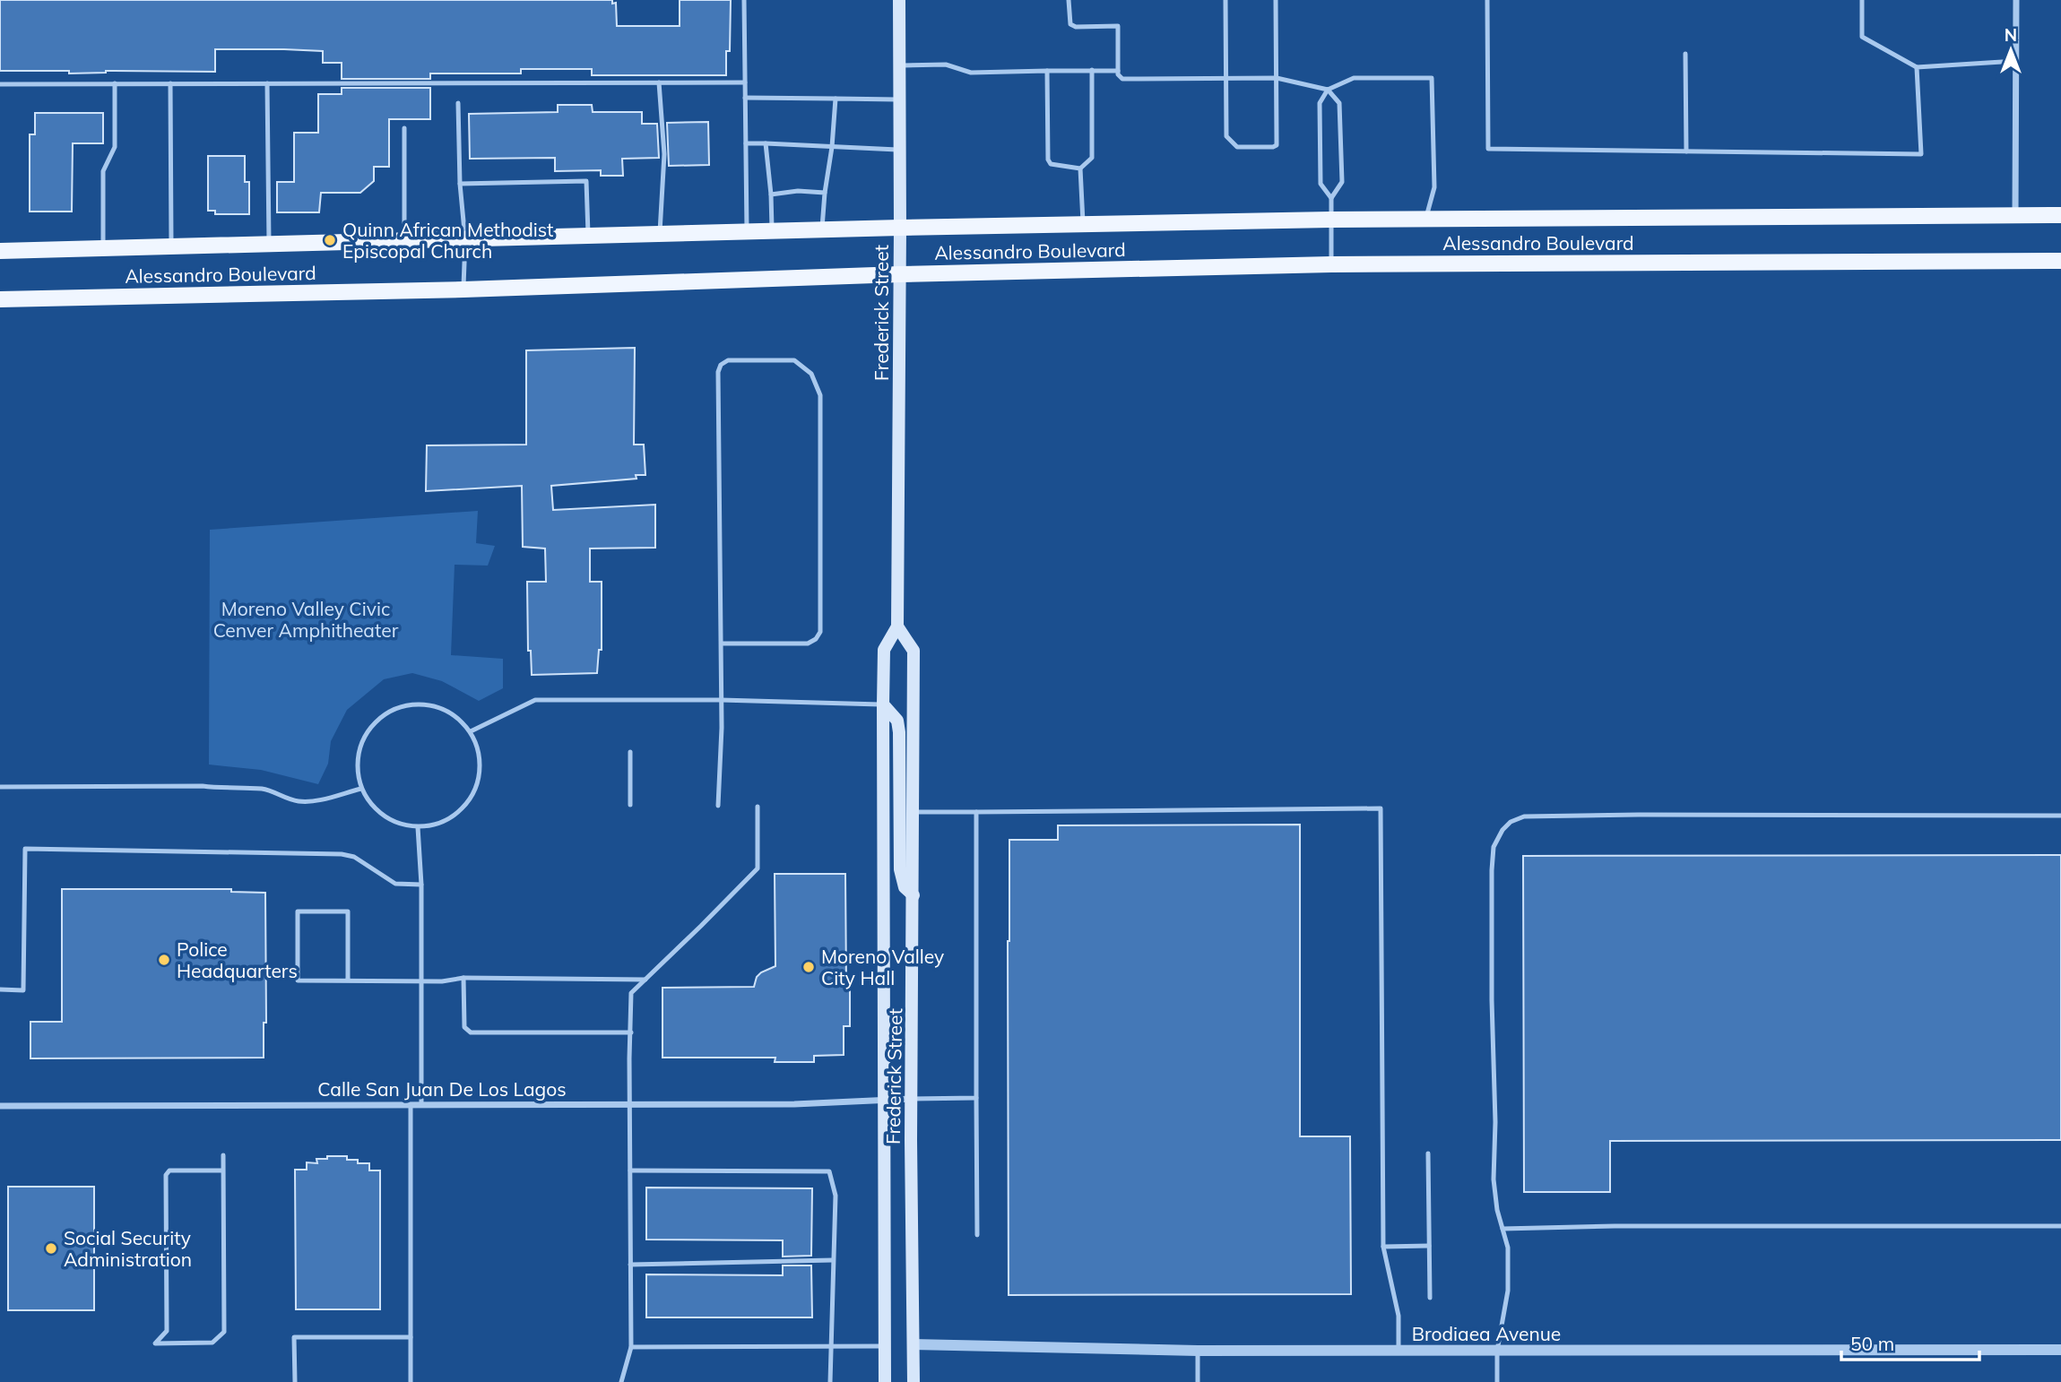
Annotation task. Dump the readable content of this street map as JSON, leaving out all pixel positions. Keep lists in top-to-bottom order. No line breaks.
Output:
{"streets":{"main road":["Alessandro Boulevard","Frederick Street"],"street":["Calle San Juan De Los Lagos","Brodiaea Avenue"]},"crossings":[["Alessandro Boulevard","Frederick Street"],["Frederick Street","Calle San Juan De Los Lagos"],["Frederick Street","Brodiaea Avenue"]],"parks":["Moreno Valley Civic Cenver Amphitheater"],"places":["Quinn African Methodist Episcopal Church","Police Headquarters","Moreno Valley City Hall","Social Security Administration"],"scale_bar":"50 m","north":"top"}
